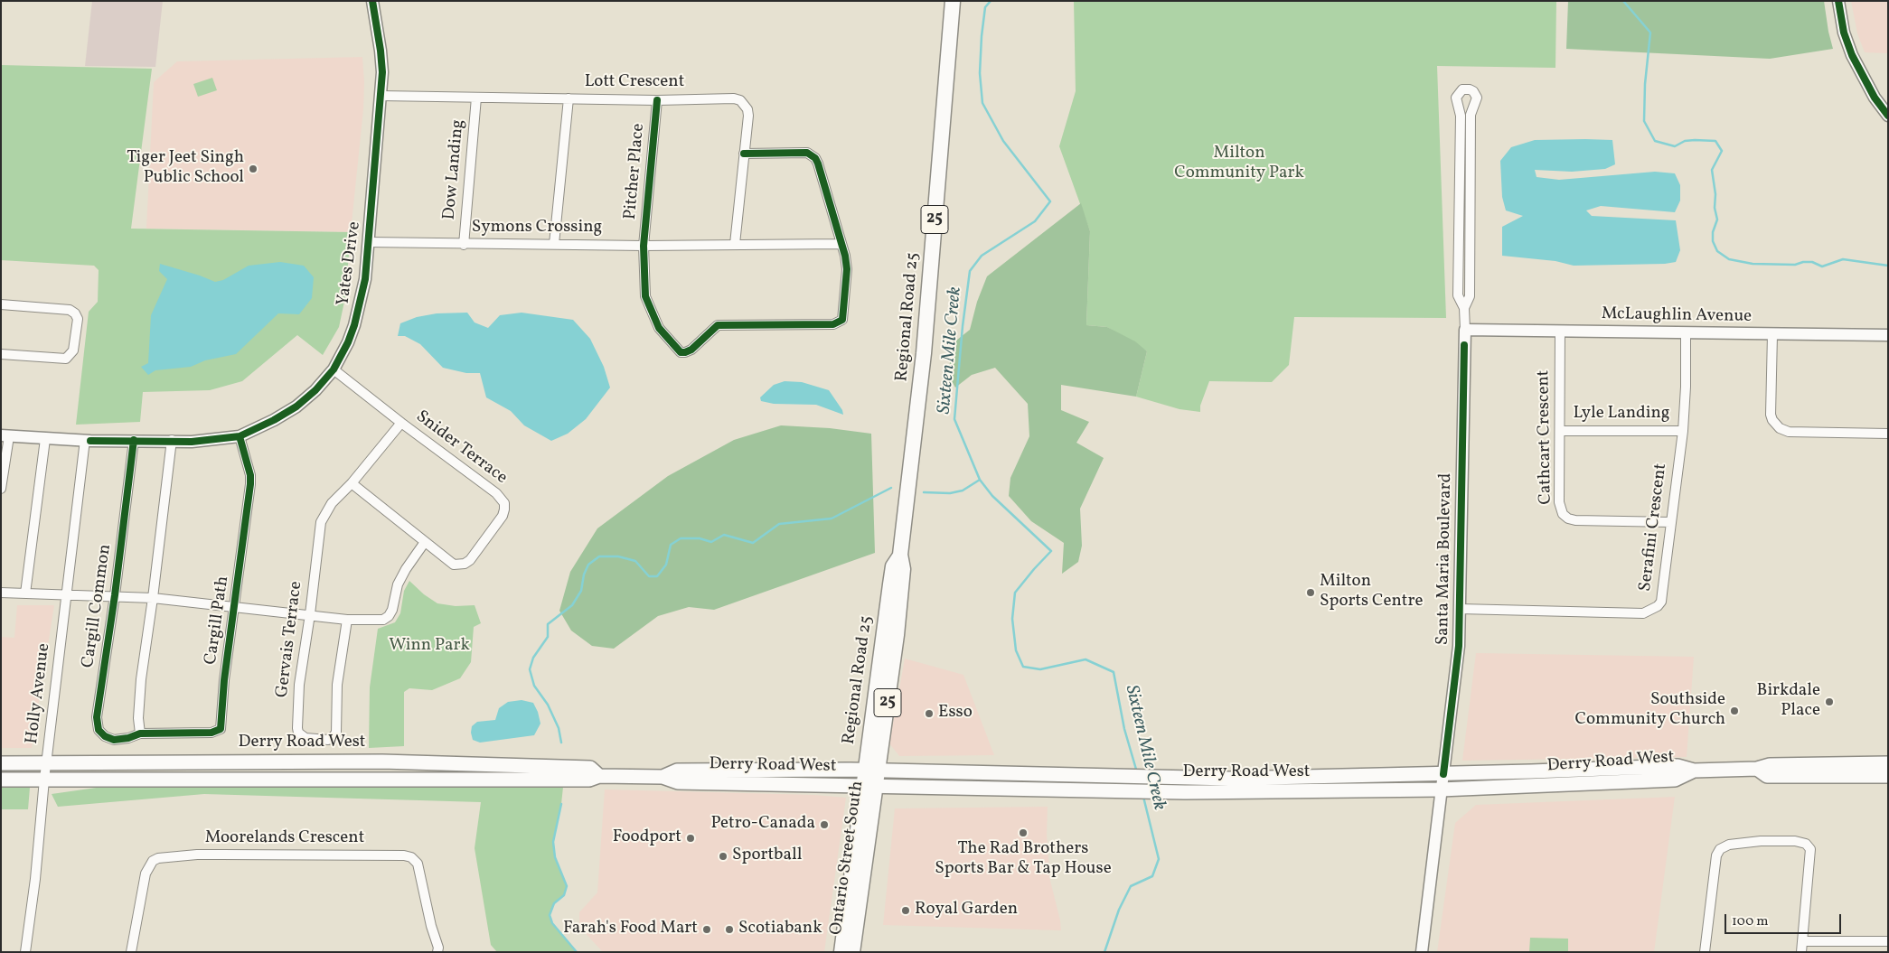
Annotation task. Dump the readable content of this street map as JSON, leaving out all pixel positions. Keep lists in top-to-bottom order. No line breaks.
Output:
{"streets":{"main road":["25","Regional Road 25","Derry Road West","Ontario Street South"],"street":["Lott Crescent","Dow Landing","Pitcher Place","Symons Crossing","Yates Drive","McLaughlin Avenue","Lyle Landing","Cathcart Crescent","Snider Terrace","Serafini Crescent","Santa Maria Boulevard","Cargill Common","Cargill Path","Gervais Terrace","Holly Avenue","Moorelands Crescent"]},"crossings":[["Lott Crescent","Dow Landing"],["Lott Crescent","Pitcher Place"],["Lott Crescent","Symons Crossing"],["Lott Crescent","Yates Drive"],["Dow Landing","Symons Crossing"],["Pitcher Place","Symons Crossing"],["Symons Crossing","Yates Drive"],["Yates Drive","Snider Terrace"],["Yates Drive","Cargill Common"],["Yates Drive","Cargill Path"],["Yates Drive","Holly Avenue"],["McLaughlin Avenue","Cathcart Crescent"],["McLaughlin Avenue","Serafini Crescent"],["McLaughlin Avenue","Santa Maria Boulevard"],["Regional Road 25","Derry Road West"],["Regional Road 25","Ontario Street South"],["Lyle Landing","Cathcart Crescent"],["Lyle Landing","Serafini Crescent"],["Cathcart Crescent","Serafini Crescent"],["Snider Terrace","Gervais Terrace"],["Serafini Crescent","Santa Maria Boulevard"],["Santa Maria Boulevard","Derry Road West"],["Cargill Common","Cargill Path"],["Holly Avenue","Derry Road West"],["Derry Road West","Ontario Street South"]],"water":["Sixteen Mile Creek"],"parks":["Milton Community Park","Winn Park"],"places":["Tiger Jeet Singh Public School","Milton Sports Centre","Birkdale Place","Southside Community Church","Esso","Petro-Canada","The Rad Brothers Sports Bar & Tap House","Foodport","Sportball","Royal Garden","Farah's Food Mart","Scotiabank"],"scale_bar":"100 m"}
